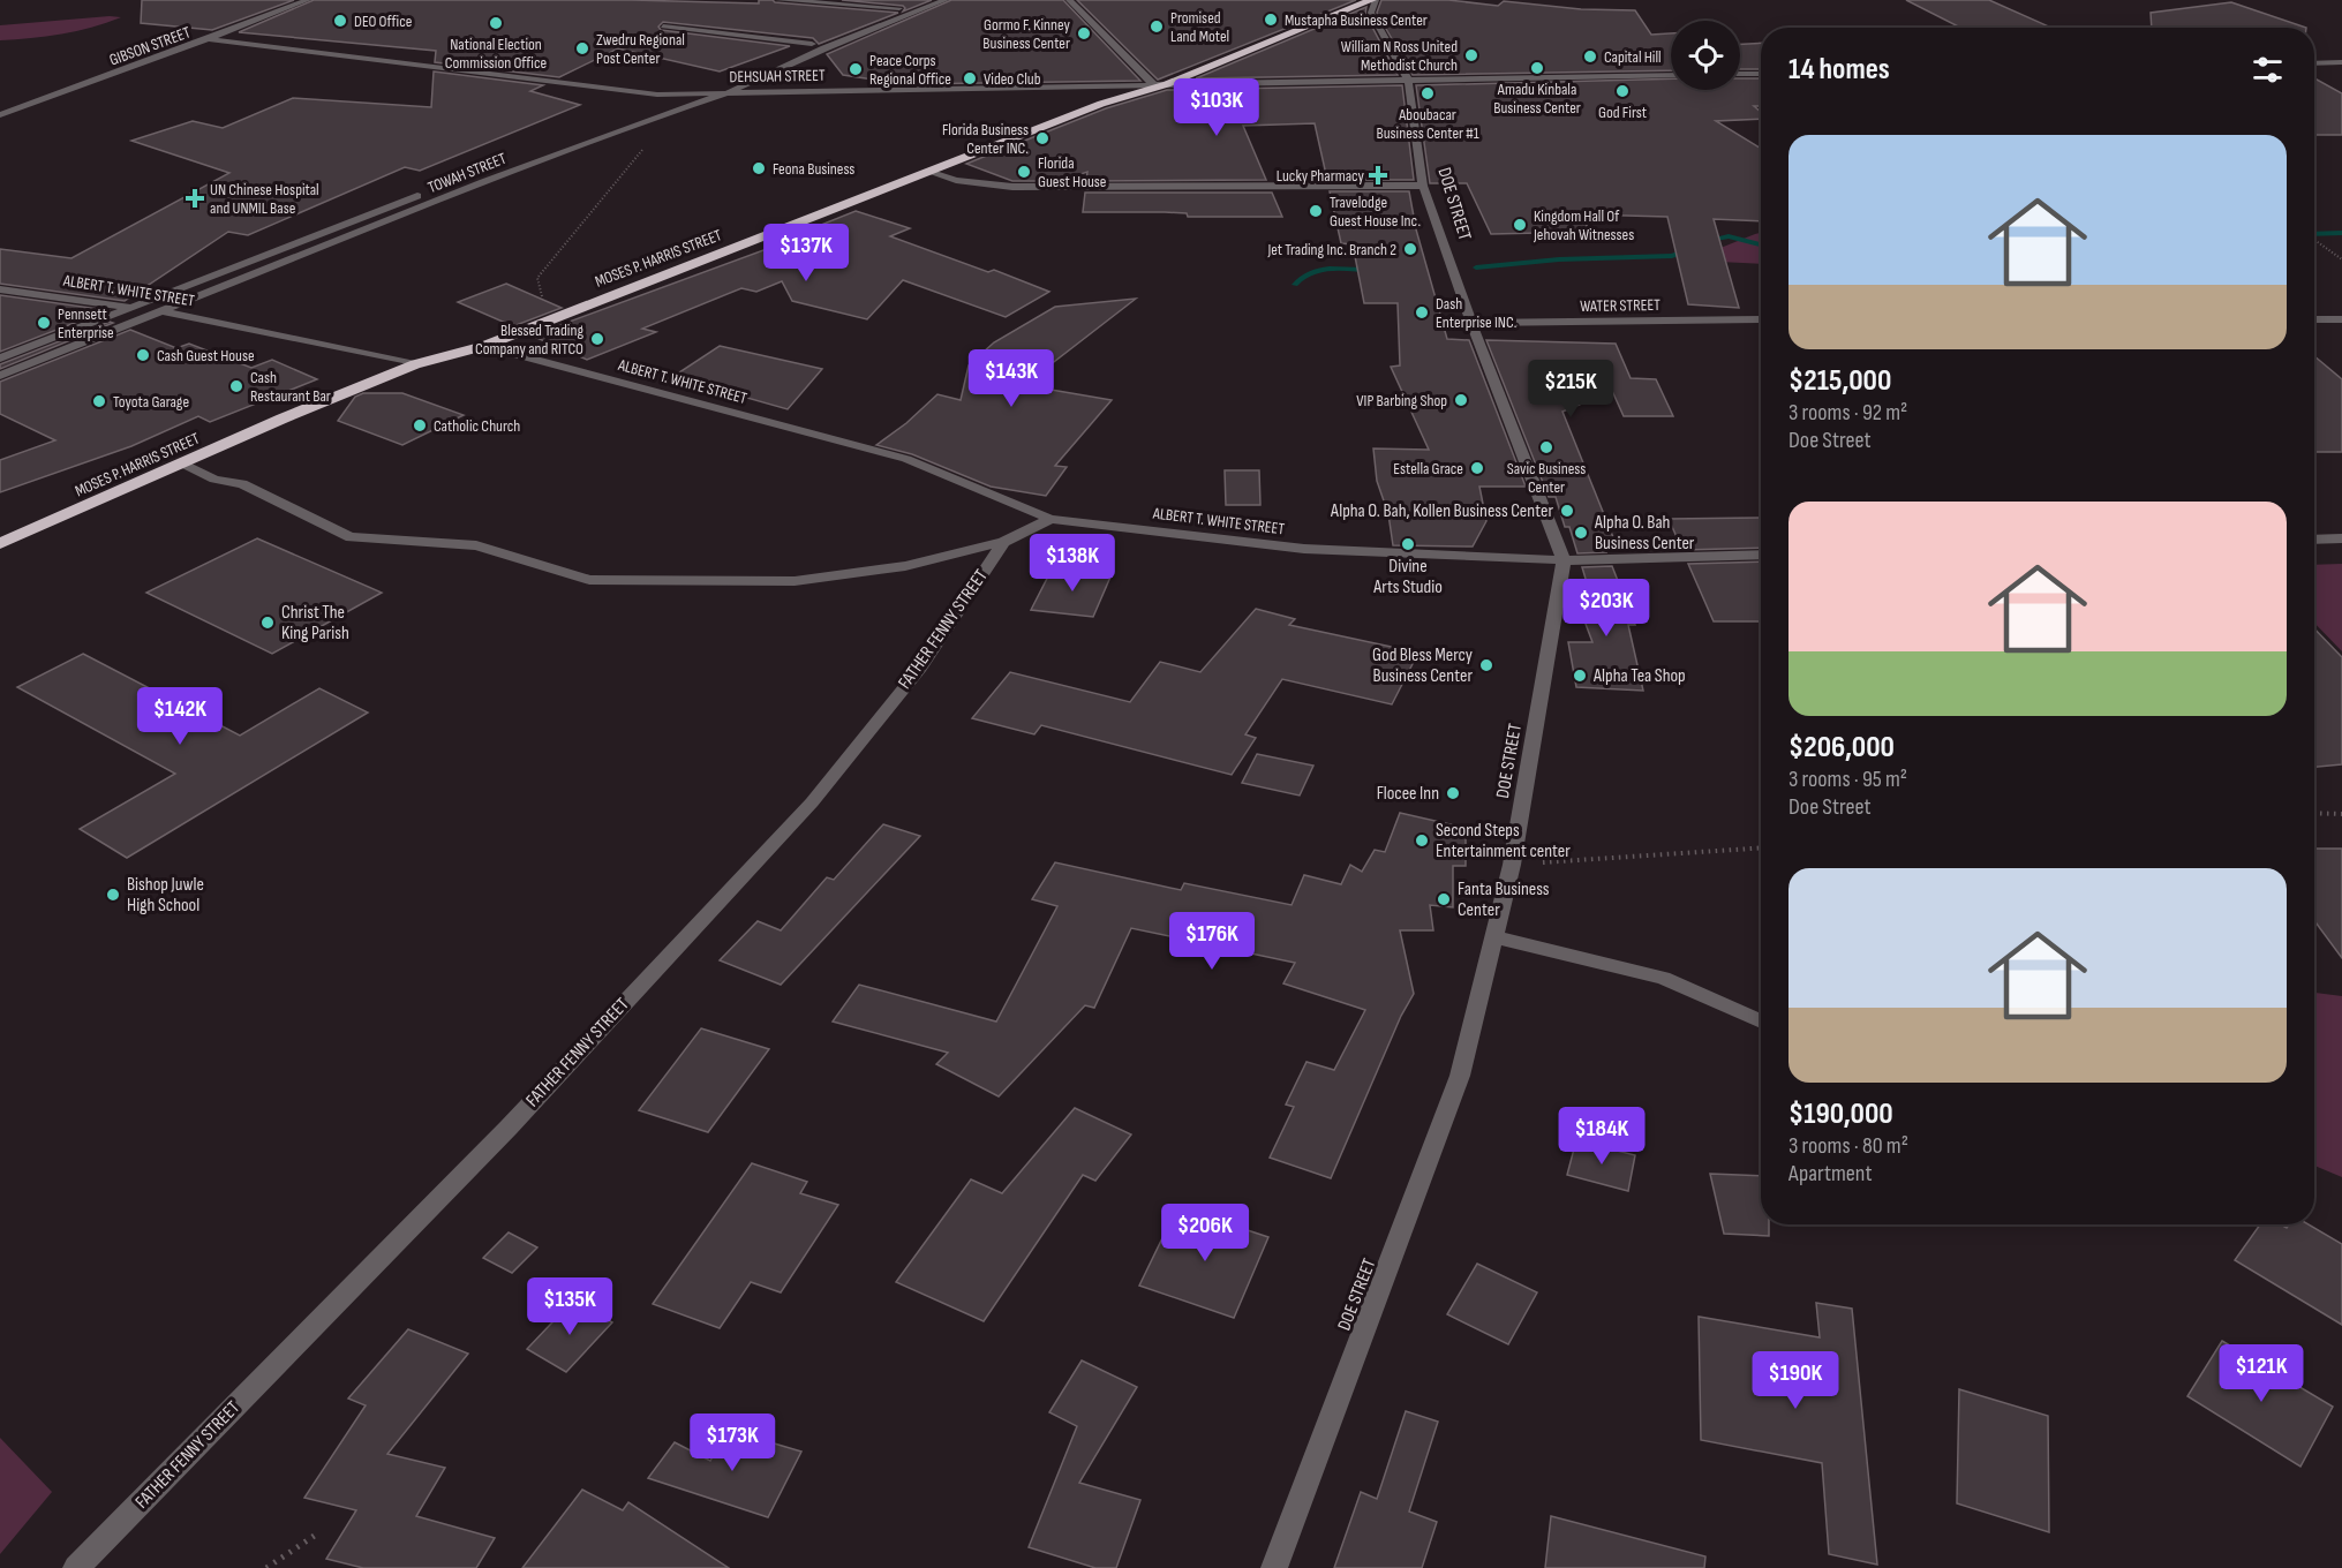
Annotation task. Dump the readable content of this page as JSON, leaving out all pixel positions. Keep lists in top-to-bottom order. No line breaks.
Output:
{"streets":{"highway":["MOSES P. HARRIS STREET"],"street":["GIBSON STREET","DEHSUAH STREET","TOWAH STREET","DOE STREET","ALBERT T. WHITE STREET","WATER STREET","FATHER FENNY STREET"]},"crossings":[["GIBSON STREET","DEHSUAH STREET"],["DEHSUAH STREET","TOWAH STREET"],["DEHSUAH STREET","DOE STREET"],["DEHSUAH STREET","MOSES P. HARRIS STREET"],["TOWAH STREET","ALBERT T. WHITE STREET"],["DOE STREET","MOSES P. HARRIS STREET"],["DOE STREET","ALBERT T. WHITE STREET"],["DOE STREET","WATER STREET"],["MOSES P. HARRIS STREET","ALBERT T. WHITE STREET"]],"places":{"other":["Mustapha Business Center","DEO Office","National Election Commission Office","Promised Land Motel","Gormo F. Kinney Business Center","Zwedru Regional Post Center","William N Ross United Methodist Church","Capital Hill","Amadu Kinbala Business Center","Peace Corps Regional Office","Video Club","God First","Aboubacar Business Center #1","Florida Business Center INC.","Feona Business","Florida Guest House","Travelodge Guest House Inc.","Kingdom Hall Of Jehovah Witnesses","Jet Trading Inc. Branch 2","Dash Enterprise INC.","Pennsett Enterprise","Blessed Trading Company and RITCO","Cash Guest House","Cash Restaurant Bar","VIP Barbing Shop","Toyota Garage","Catholic Church","Savic Business Center","Estella Grace","Alpha O. Bah, Kollen Business Center","Alpha O. Bah Business Center","Divine Arts Studio","Christ The King Parish","God Bless Mercy Business Center","Alpha Tea Shop","Flocee Inn","Second Steps Entertainment center","Bishop Juwle High School","Fanta Business Center"],"health":["Lucky Pharmacy","UN Chinese Hospital and UNMIL Base"]},"page":{"heading":"14 homes","price":["$103K","$137K","$143K","$215K","$138K","$203K","$142K","$176K","$184K","$206K","$135K","$121K","$190K","$173K"],"list":[{"name":"$215,000","note":"3 rooms · 92 m² · Doe Street"},{"name":"$206,000","note":"3 rooms · 95 m² · Doe Street"},{"name":"$190,000","note":"3 rooms · 80 m² · Apartment"}]}}
